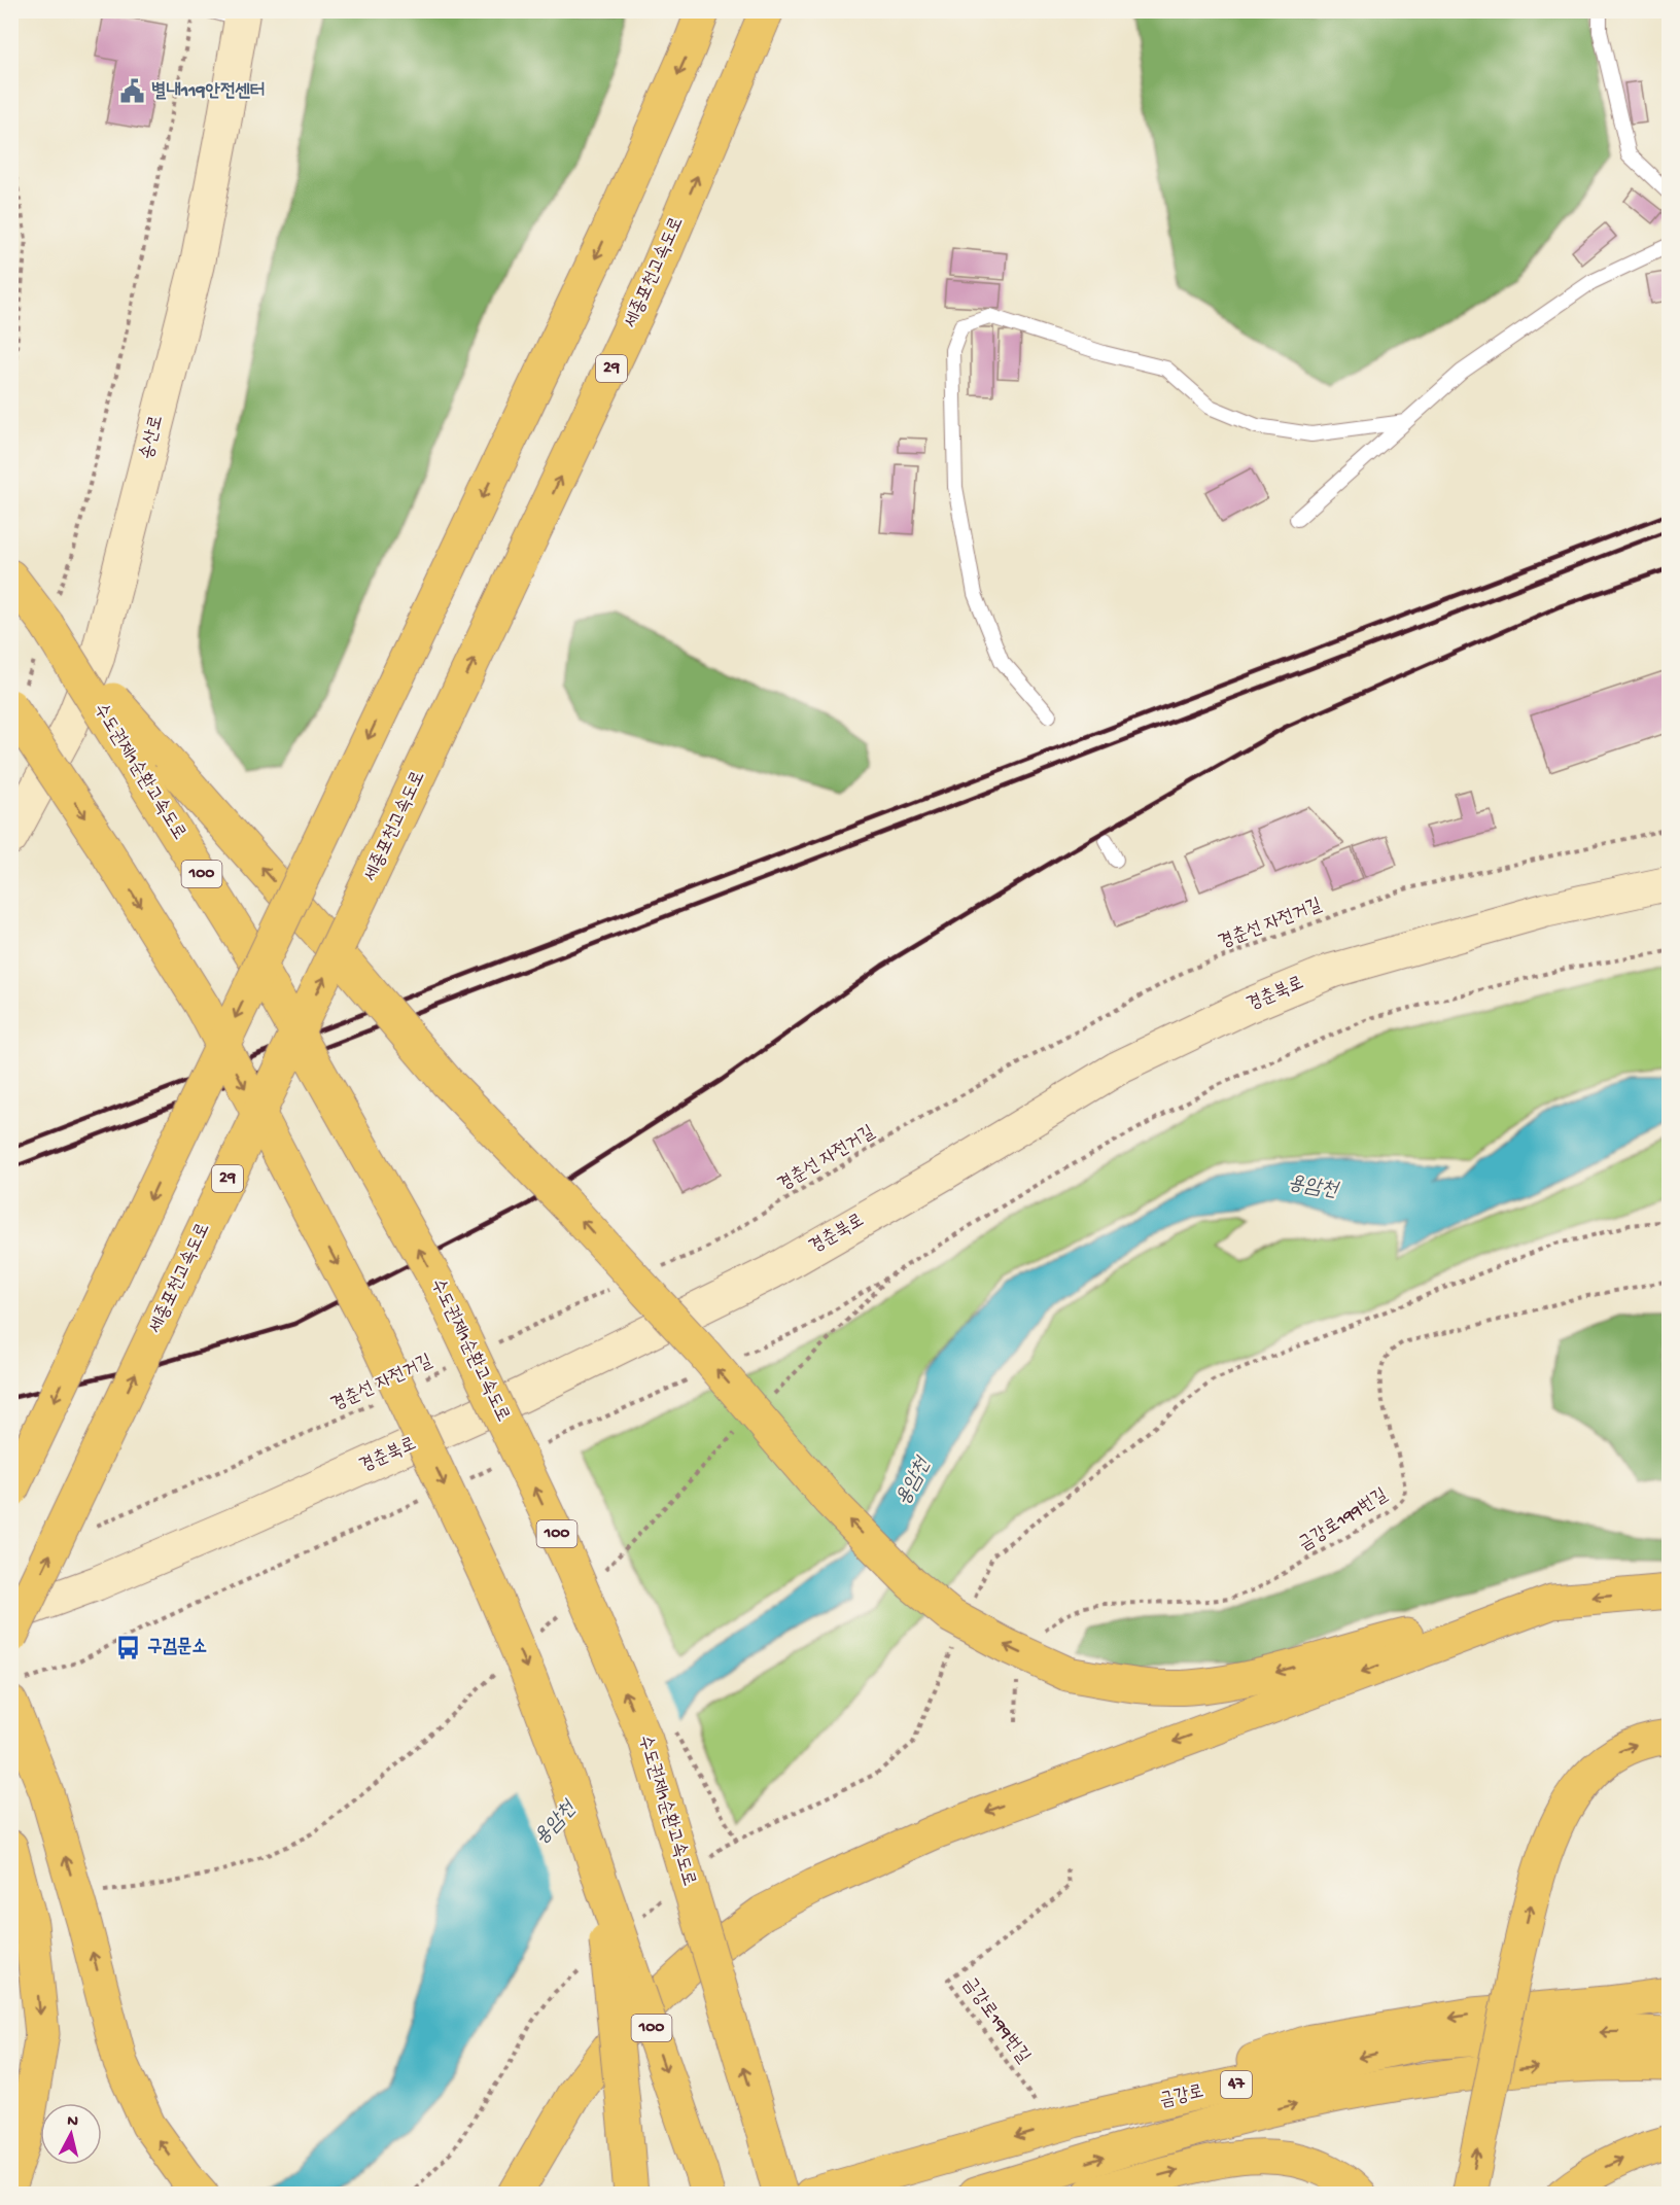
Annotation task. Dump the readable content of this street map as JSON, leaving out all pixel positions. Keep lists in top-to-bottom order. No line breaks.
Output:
{"streets":{"highway":["세종포천고속도로","29","수도권제1순환고속도로","100","47","금강로"],"street":["송산로","경춘북로"],"path":["경춘선 자전거길","금강로199번길"]},"crossings":[["금강로199번길","금강로"]],"water":["용암천"],"places":{"public building":["별내119안전센터"],"bus stop":["구검문소"]},"north":"top"}
